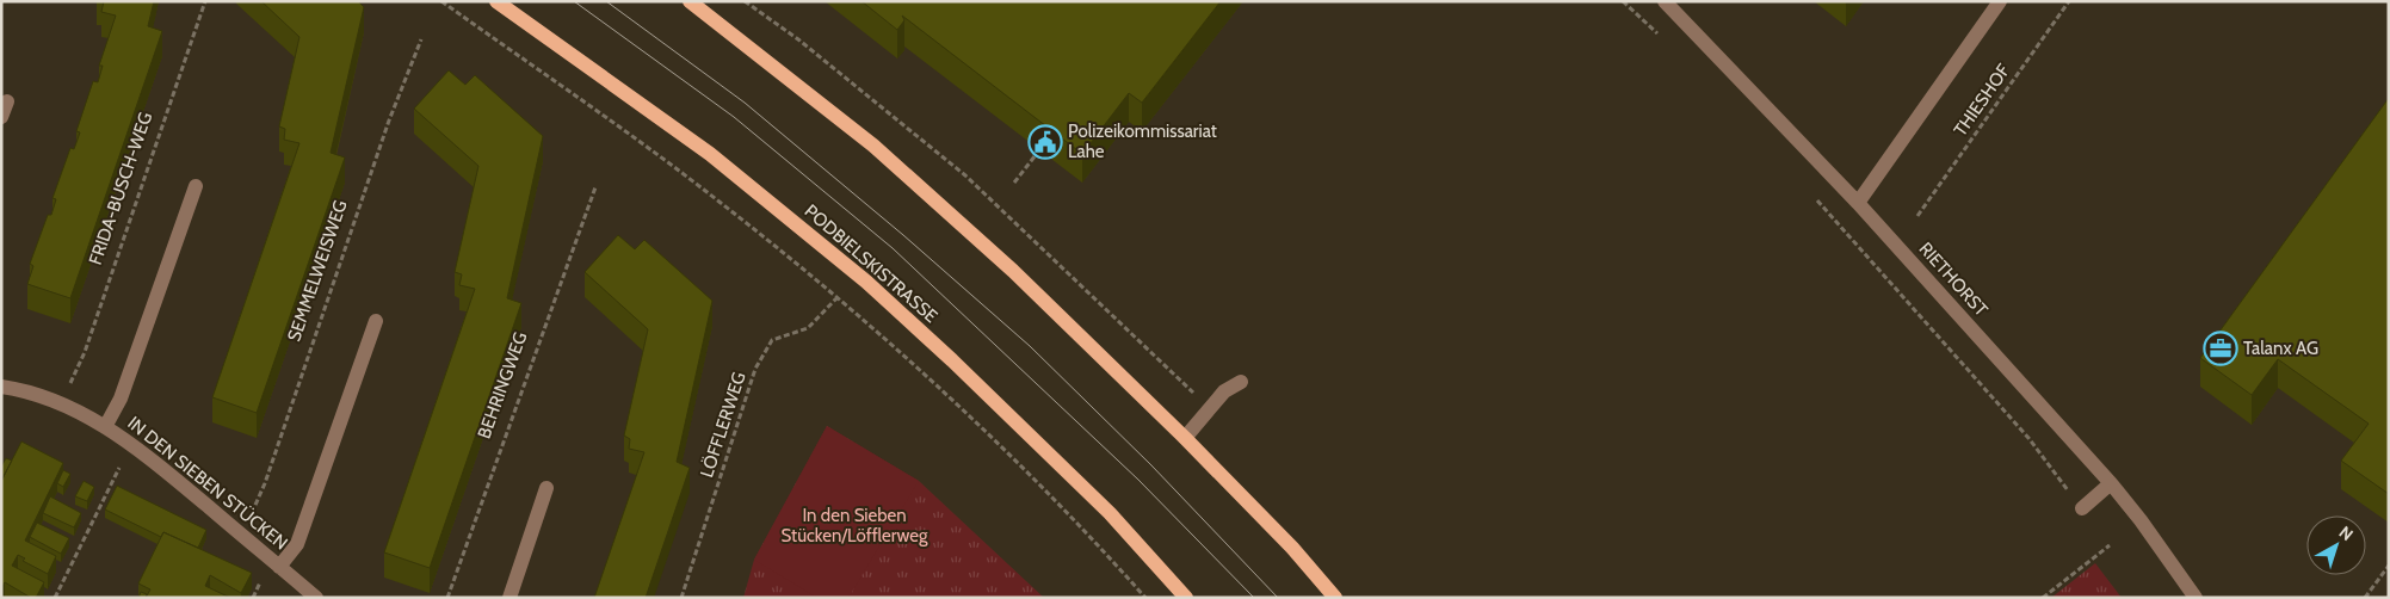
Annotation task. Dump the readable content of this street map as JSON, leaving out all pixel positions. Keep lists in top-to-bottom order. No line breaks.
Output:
{"streets":{"main road":["PODBIELSKISTRASSE"],"street":["RIETHORST","IN DEN SIEBEN STÜCKEN"],"path":["THIESHOF","FRIDA-BUSCH-WEG","SEMMELWEISWEG","BEHRINGWEG","LÖFFLERWEG"]},"parks":["In den Sieben Stücken/Löfflerweg"],"places":{"public building":["Polizeikommissariat Lahe"],"office":["Talanx AG"]},"north":"top right"}
